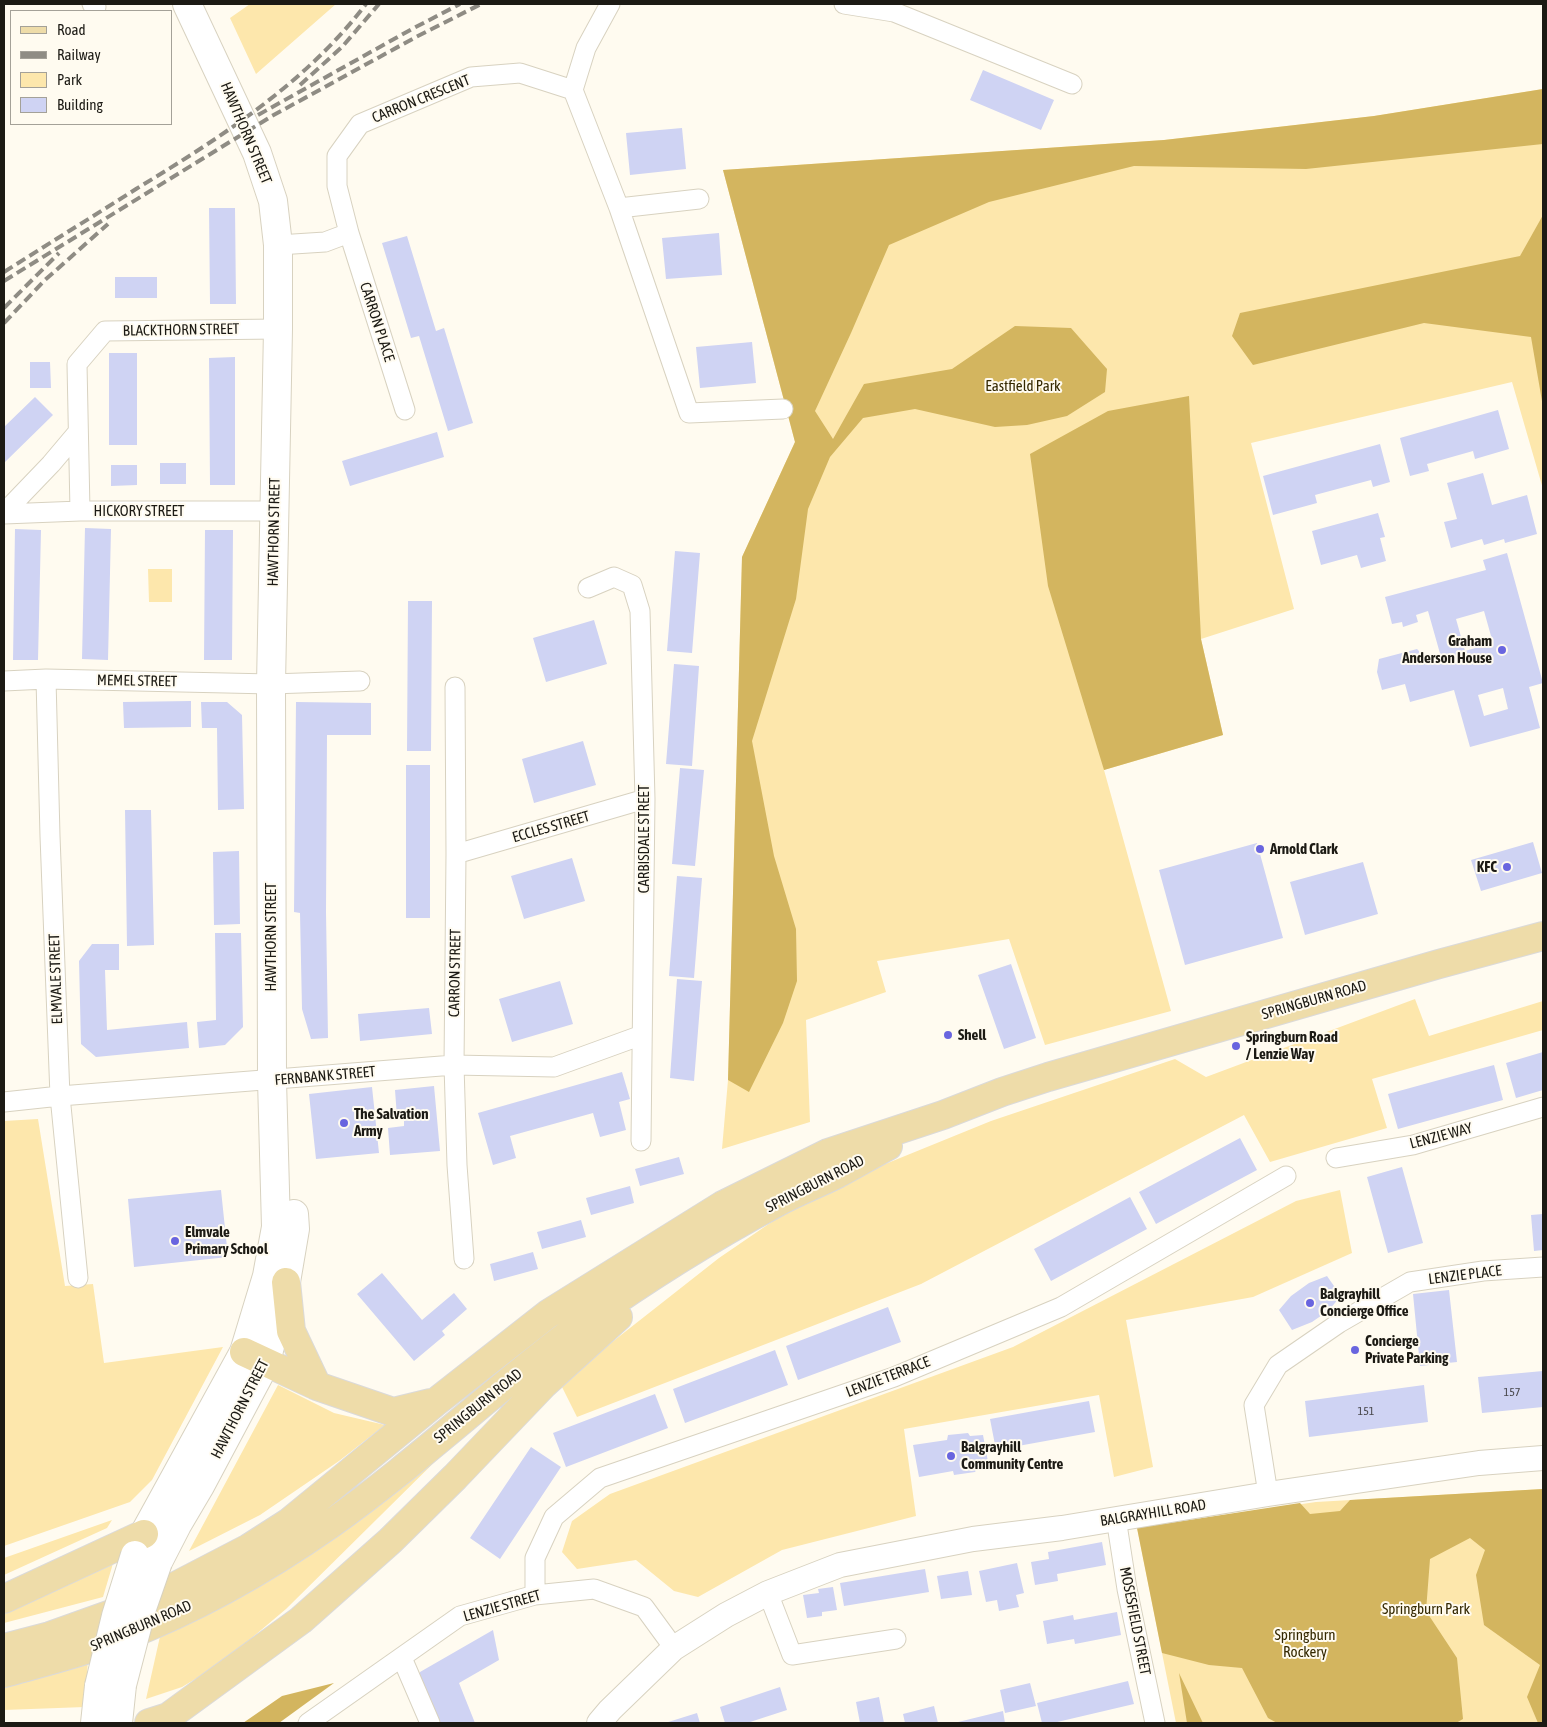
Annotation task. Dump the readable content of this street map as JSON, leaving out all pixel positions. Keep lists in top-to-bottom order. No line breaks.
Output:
{"streets":{"main road":["HAWTHORN STREET","SPRINGBURN ROAD"],"street":["CARRON CRESCENT","CARRON PLACE","BLACKTHORN STREET","HICKORY STREET","MEMEL STREET","ECCLES STREET","CARBISDALE STREET","CARRON STREET","ELMVALE STREET","FERNBANK STREET","LENZIE WAY","LENZIE PLACE","LENZIE TERRACE","BALGRAYHILL ROAD","LENZIE STREET","MOSESFIELD STREET"]},"crossings":[["CARRON CRESCENT","CARRON PLACE"],["HAWTHORN STREET","BLACKTHORN STREET"],["HAWTHORN STREET","HICKORY STREET"],["HAWTHORN STREET","MEMEL STREET"],["HAWTHORN STREET","FERNBANK STREET"],["BLACKTHORN STREET","HICKORY STREET"],["MEMEL STREET","ELMVALE STREET"],["ECCLES STREET","CARBISDALE STREET"],["ECCLES STREET","CARRON STREET"],["CARBISDALE STREET","FERNBANK STREET"],["CARRON STREET","FERNBANK STREET"],["ELMVALE STREET","FERNBANK STREET"],["LENZIE PLACE","BALGRAYHILL ROAD"],["LENZIE TERRACE","LENZIE STREET"],["BALGRAYHILL ROAD","LENZIE STREET"],["BALGRAYHILL ROAD","MOSESFIELD STREET"]],"parks":["Eastfield Park","Springburn Park","Springburn Rockery"],"places":["Graham Anderson House","Arnold Clark","KFC","Shell","Springburn Road / Lenzie Way","The Salvation Army","Elmvale Primary School","Balgrayhill Concierge Office","Concierge Private Parking","Balgrayhill Community Centre"],"house_numbers":["157","151"],"legend":["Road","Railway","Park","Building"]}
